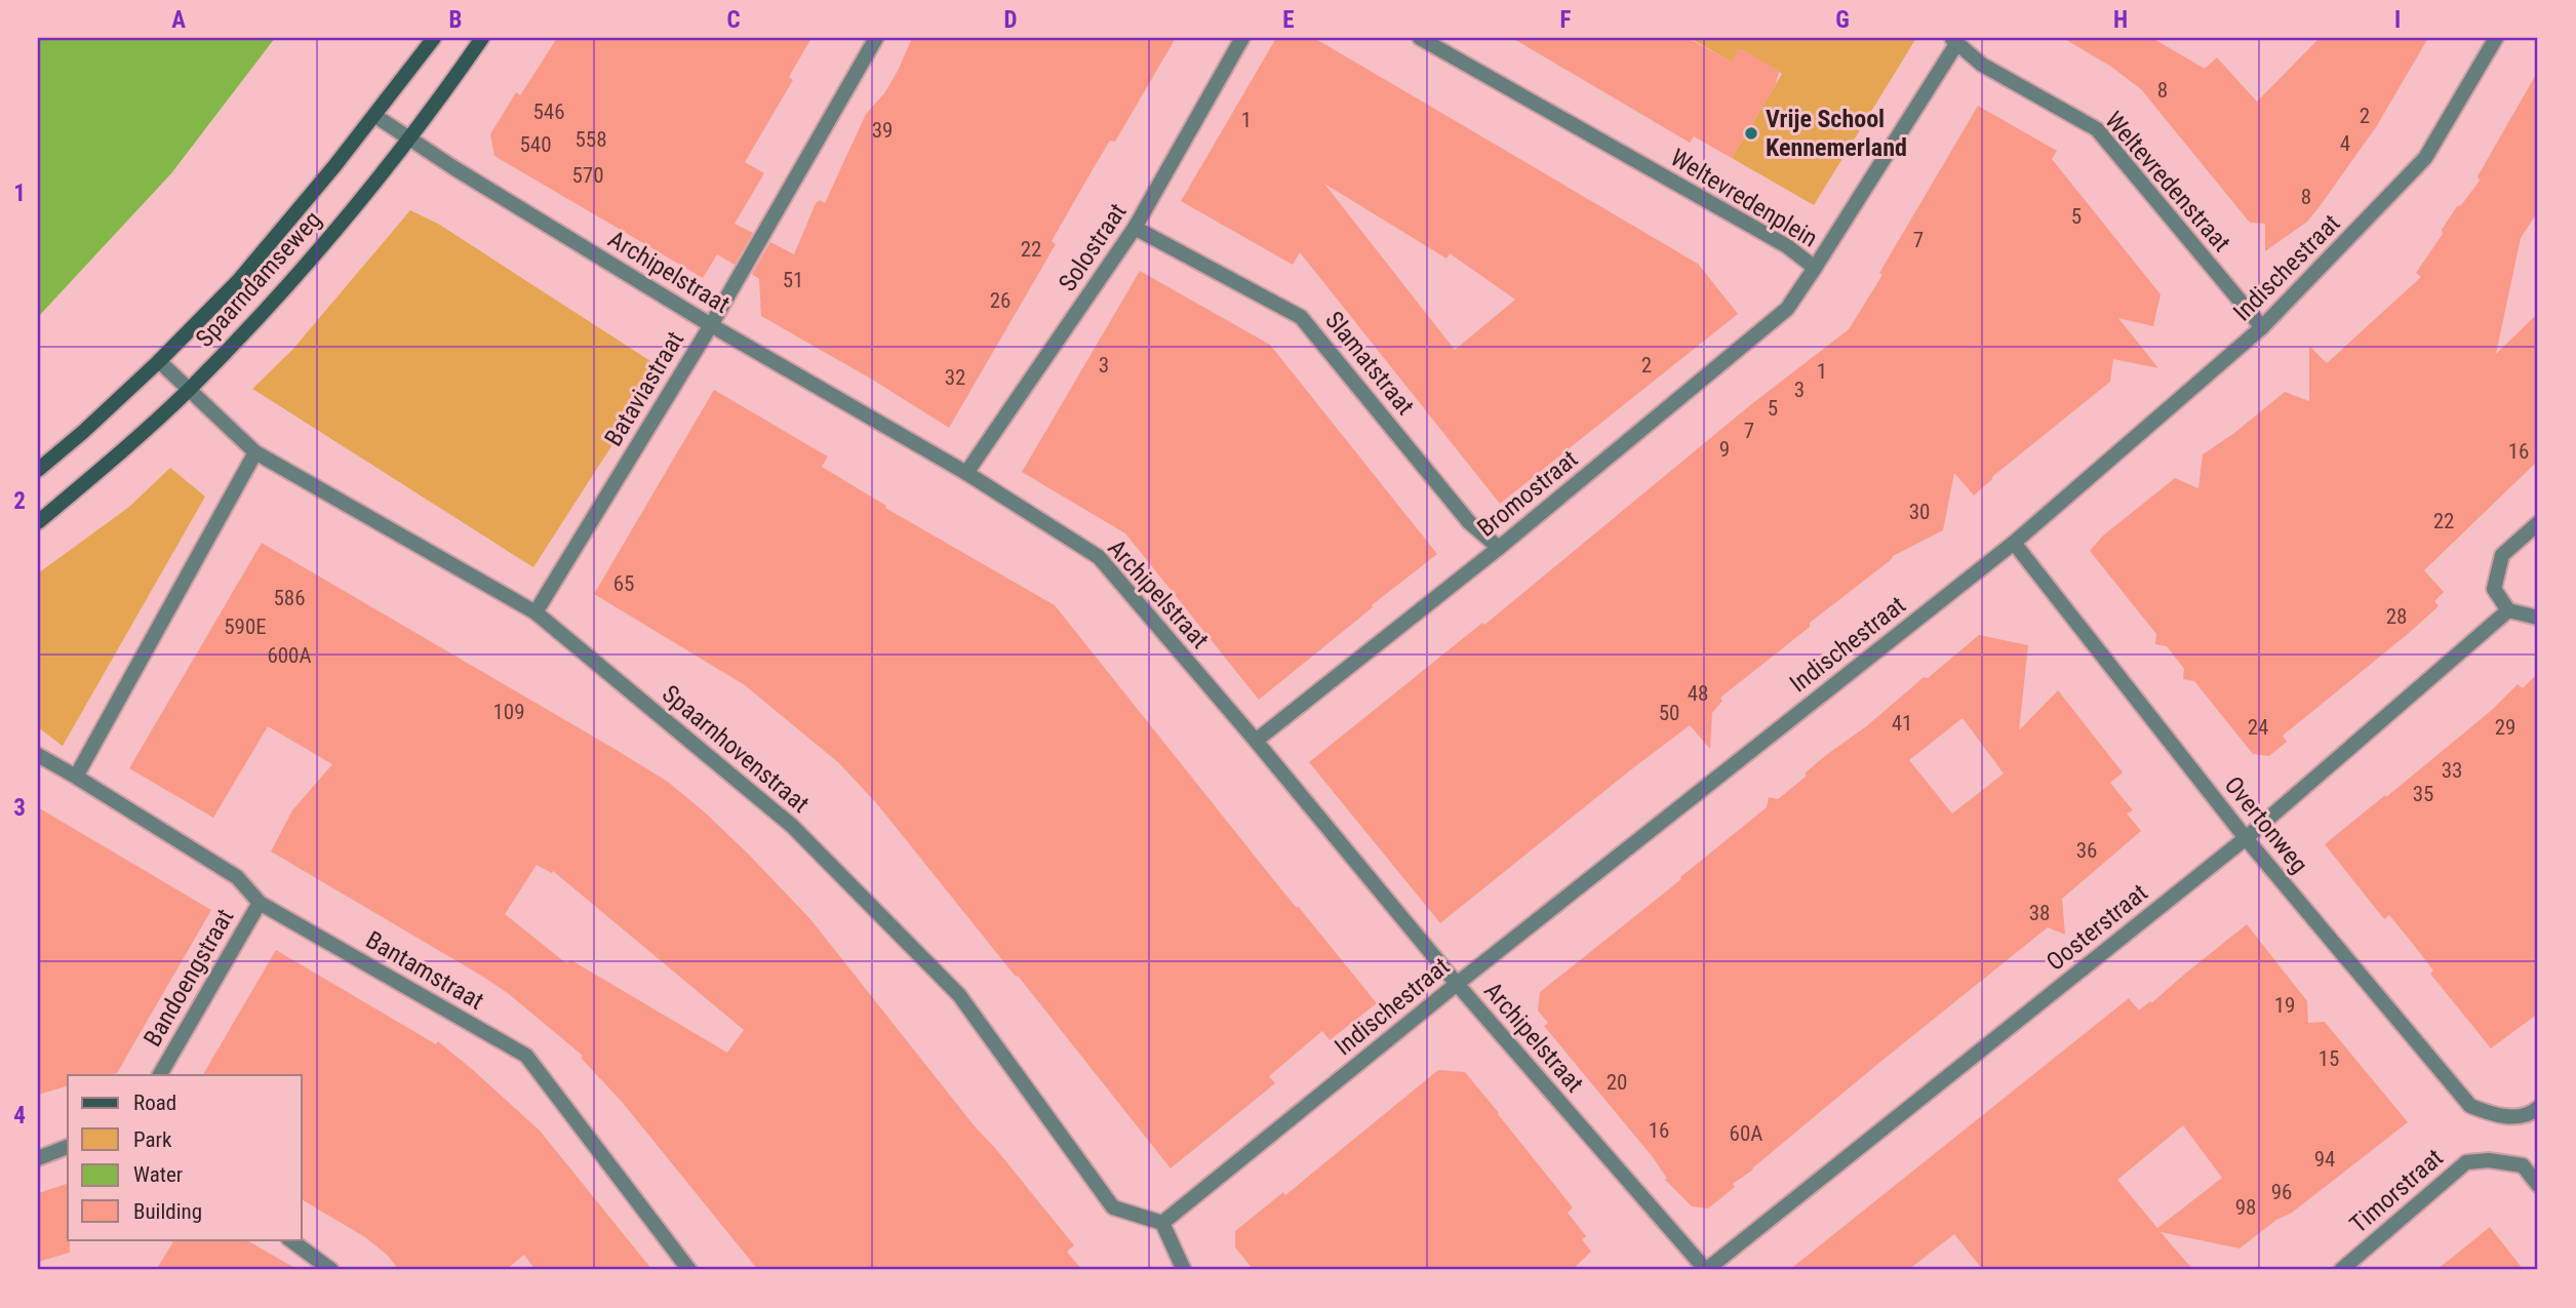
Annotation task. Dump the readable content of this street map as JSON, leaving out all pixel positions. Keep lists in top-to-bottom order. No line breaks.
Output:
{"streets":{"main road":["Spaarndamseweg"],"street":["Weltevredenstraat","Weltevredenplein","Solostraat","Indischestraat","Archipelstraat","Slamatstraat","Bataviastraat","Bromostraat","Spaarnhovenstraat","Overtonweg","Oosterstraat","Bantamstraat","Bandoengstraat","Timorstraat"]},"crossings":[["Weltevredenstraat","Weltevredenplein"],["Weltevredenstraat","Indischestraat"],["Weltevredenplein","Bromostraat"],["Solostraat","Archipelstraat"],["Solostraat","Slamatstraat"],["Indischestraat","Archipelstraat"],["Indischestraat","Spaarnhovenstraat"],["Indischestraat","Overtonweg"],["Archipelstraat","Spaarndamseweg"],["Archipelstraat","Bataviastraat"],["Archipelstraat","Bromostraat"],["Archipelstraat","Oosterstraat"],["Spaarndamseweg","Spaarnhovenstraat"],["Slamatstraat","Bromostraat"],["Bataviastraat","Spaarnhovenstraat"],["Overtonweg","Oosterstraat"],["Bantamstraat","Bandoengstraat"]],"places":["Vrije School Kennemerland"],"house_numbers":["8","546","2","1","39","558","4","540","570","8","5","7","22","51","26","3","2","1","32","3","5","7","9","16","30","22","65","586","28","590E","600A","48","109","50","41","24","29","33","35","36","38","19","15","20","16","60A","94","96","98"],"legend":["Road","Park","Water","Building"],"grid":{"columns":["A","B","C","D","E","F","G","H","I"],"rows":["1","2","3","4"]}}
